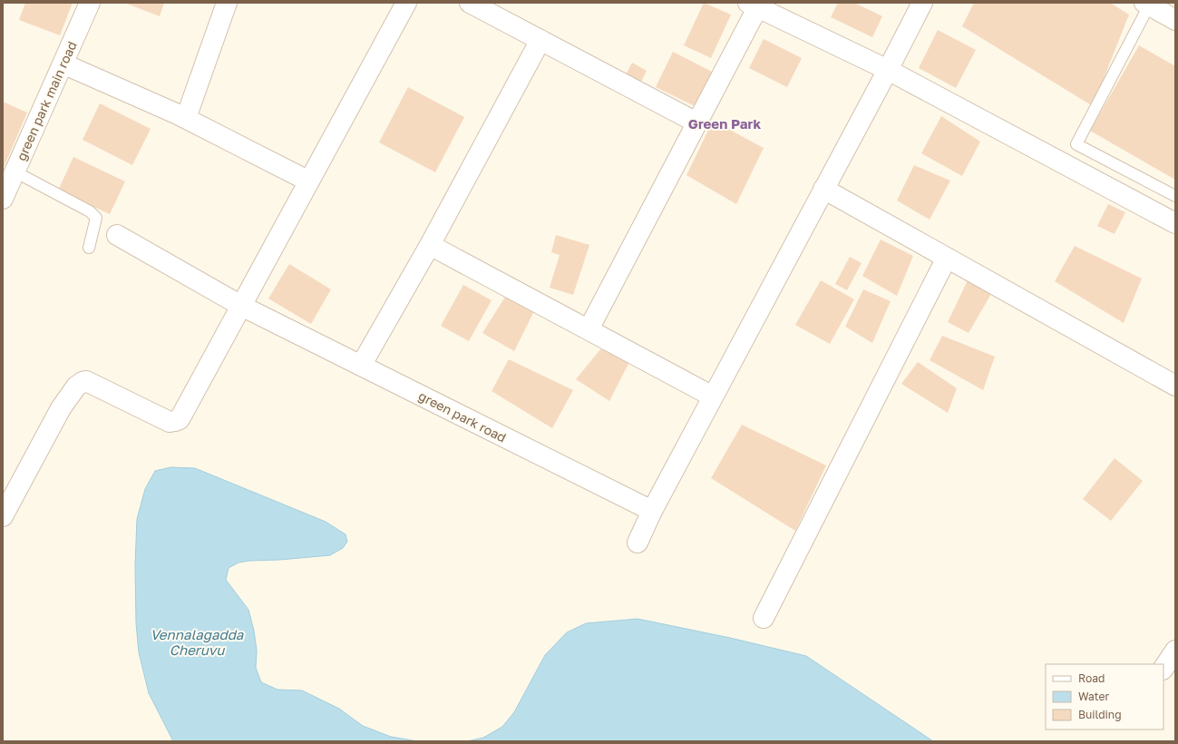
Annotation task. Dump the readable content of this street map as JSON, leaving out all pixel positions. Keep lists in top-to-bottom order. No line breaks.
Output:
{"streets":{"street":["green park main road","green park road"]},"districts":["Green Park"],"water":["Vennalagadda Cheruvu"],"legend":["Road","Water","Building"]}
